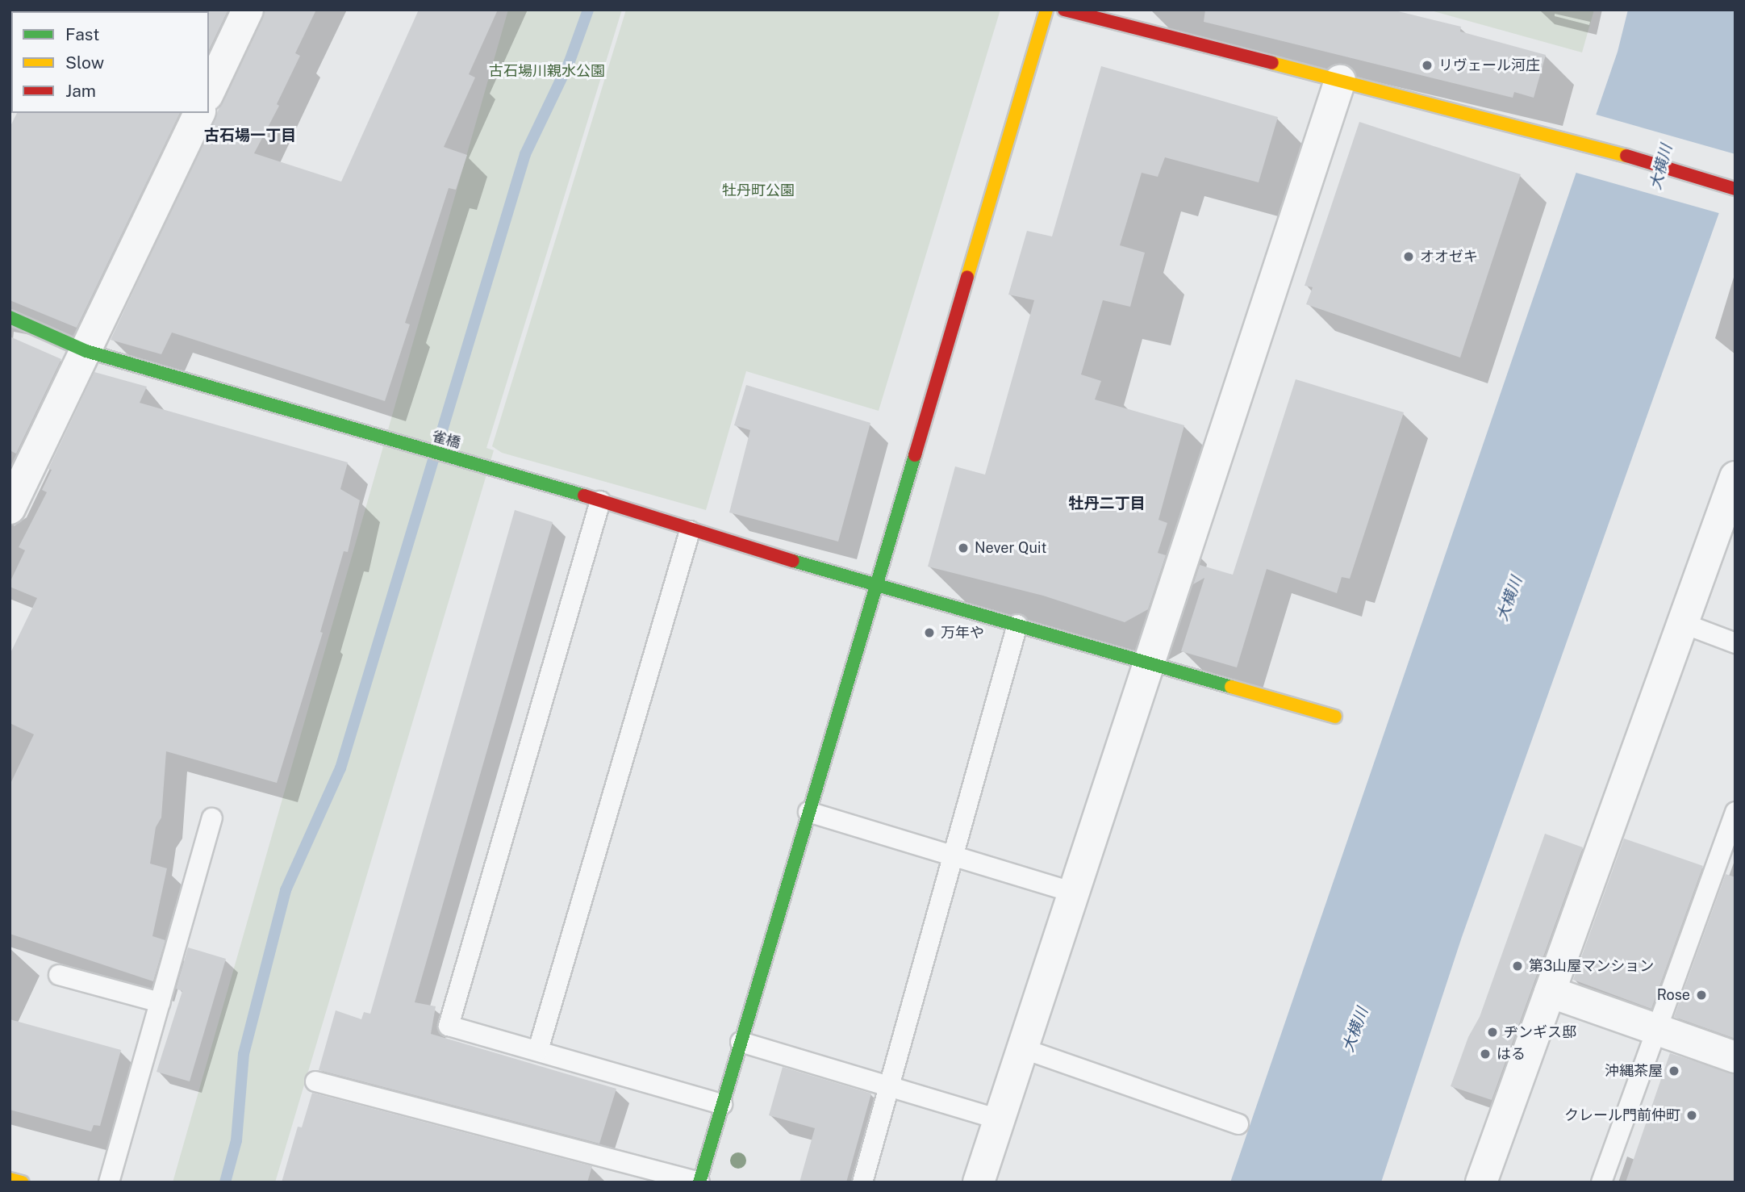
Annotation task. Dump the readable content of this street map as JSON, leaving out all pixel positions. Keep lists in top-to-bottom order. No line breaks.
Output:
{"streets":{"street":["雀橋"]},"districts":["古石場一丁目","牡丹二丁目"],"water":["大横川"],"parks":["古石場川親水公園","牡丹町公園"],"places":["リヴェール河庄","オオゼキ","Never Quit","万年や","第3山屋マンション","Rose","ヂンギス邸","はる","沖縄茶屋","クレール門前仲町"],"legend":["Fast","Slow","Jam"]}
